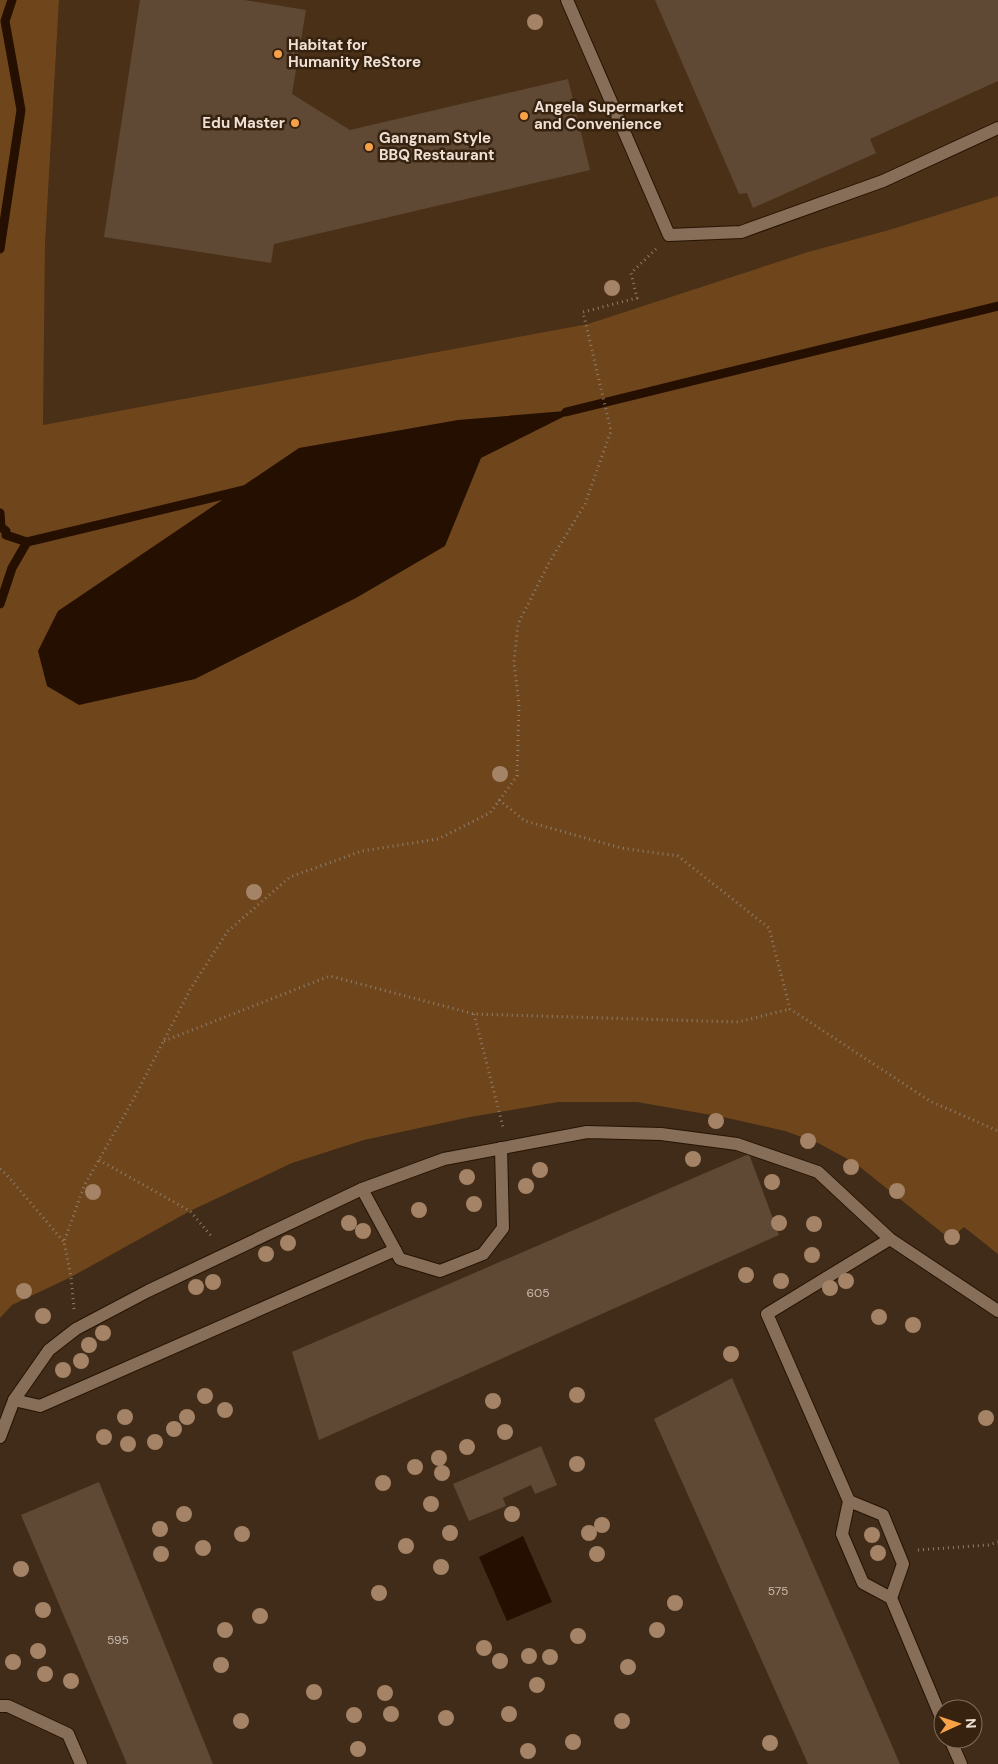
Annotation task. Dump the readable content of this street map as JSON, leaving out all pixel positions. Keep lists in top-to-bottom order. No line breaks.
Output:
{"places":["Habitat for Humanity ReStore","Angela Supermarket and Convenience","Edu Master","Gangnam Style BBQ Restaurant"],"house_numbers":["605","575","595"],"north":"right"}
